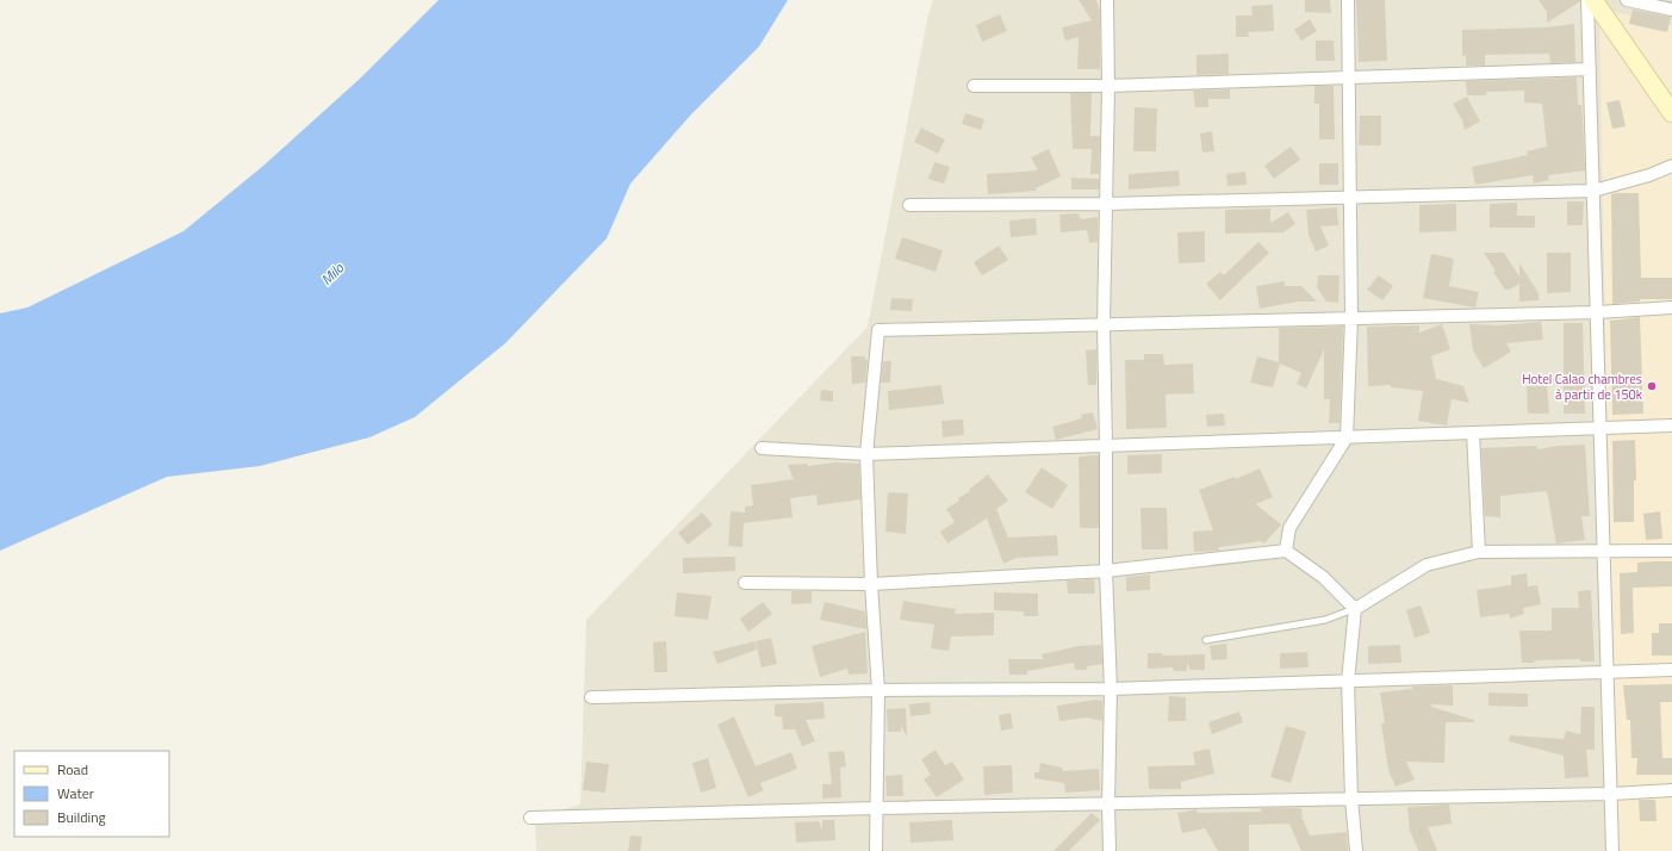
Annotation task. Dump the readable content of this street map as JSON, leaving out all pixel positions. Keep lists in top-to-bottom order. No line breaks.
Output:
{"water":["Milo"],"places":["Hotel Calao chambres à partir de 150k"],"legend":["Road","Water","Building"]}
